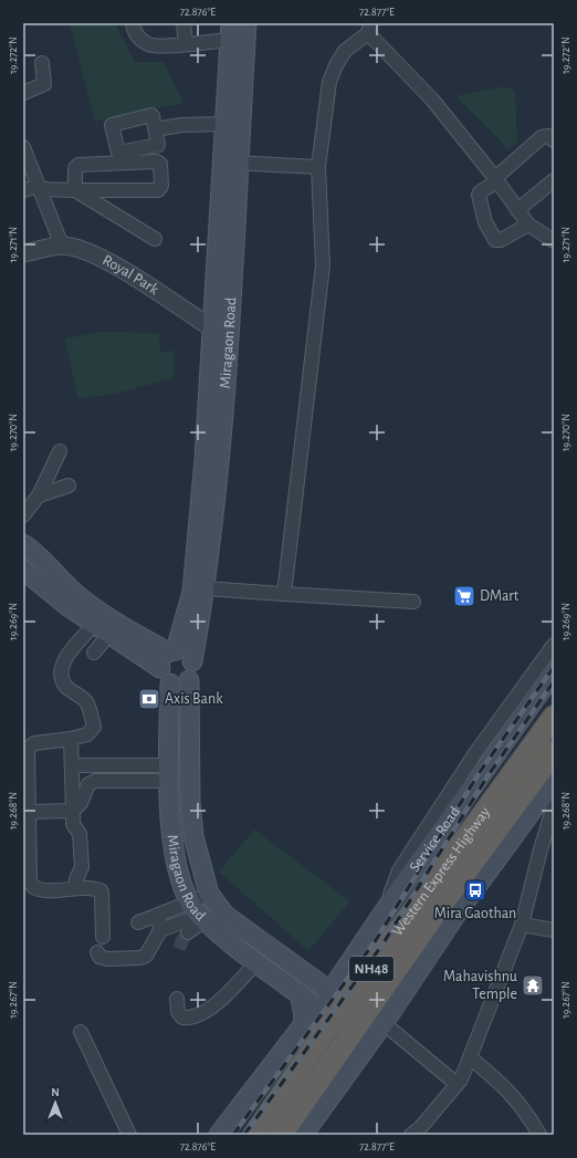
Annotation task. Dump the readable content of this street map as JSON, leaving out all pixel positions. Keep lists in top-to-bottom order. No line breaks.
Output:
{"streets":{"highway":["Western Express Highway","NH48"],"main road":["Miragaon Road","Service Road"],"street":["Royal Park"]},"crossings":[["Royal Park","Miragaon Road"],["Miragaon Road","Service Road"],["Miragaon Road","Western Express Highway"],["Service Road","Western Express Highway"]],"places":{"supermarket":["DMart"],"bank":["Axis Bank"],"bus stop":["Mira Gaothan"],"temple":["Mahavishnu Temple"]},"north":"top","coordinates":["72.876°E","72.877°E","19.272°N","19.271°N","19.270°N","19.269°N","19.268°N","19.267°N"]}
